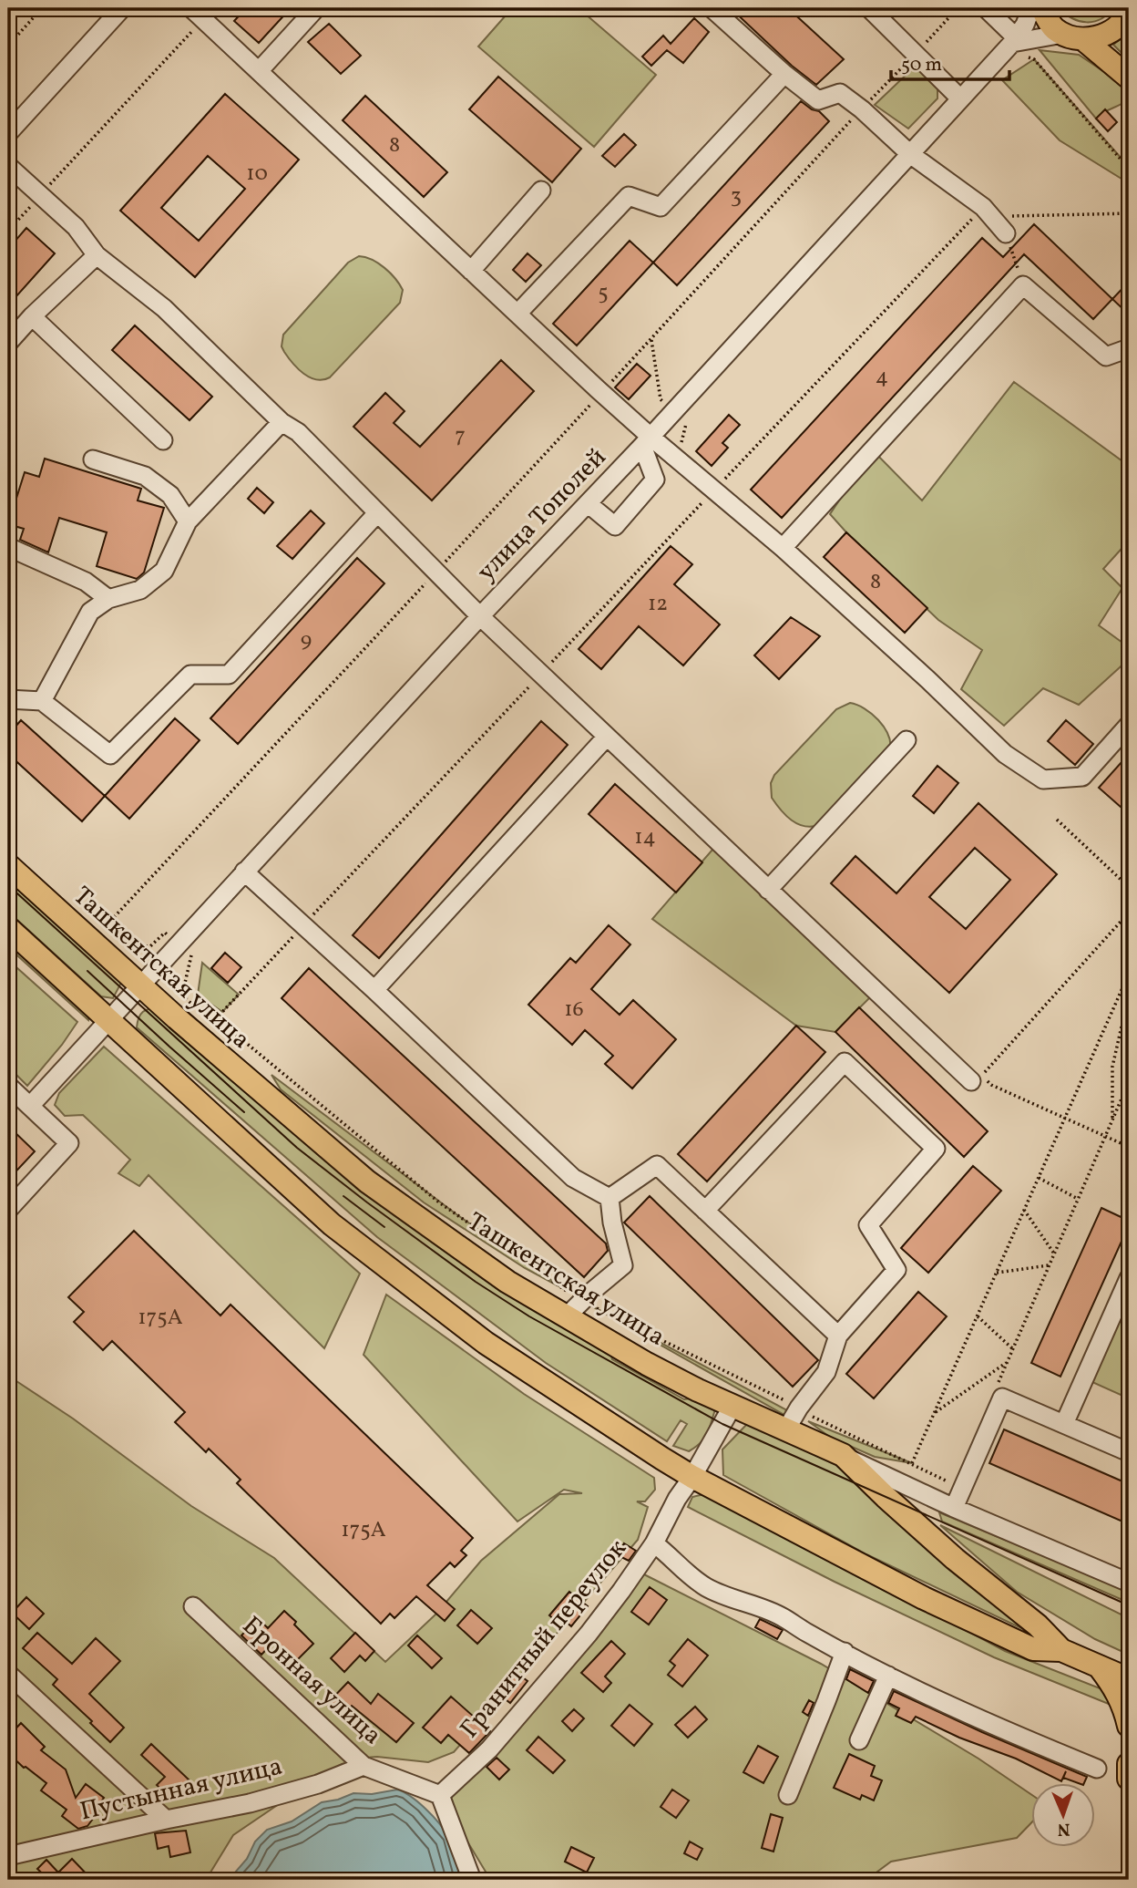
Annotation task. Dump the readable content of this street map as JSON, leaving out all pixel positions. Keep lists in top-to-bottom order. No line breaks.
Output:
{"streets":{"main road":["Ташкентская улица"],"street":["улица Тополей","Гранитный переулок","Бронная улица","Пустынная улица"]},"crossings":[["улица Тополей","Ташкентская улица"],["Ташкентская улица","Гранитный переулок"],["Гранитный переулок","Бронная улица"],["Бронная улица","Пустынная улица"]],"house_numbers":["8","10","3","5","4","7","8","12","9","14","16","175А","175А"],"scale_bar":"50 m","north":"bottom"}
